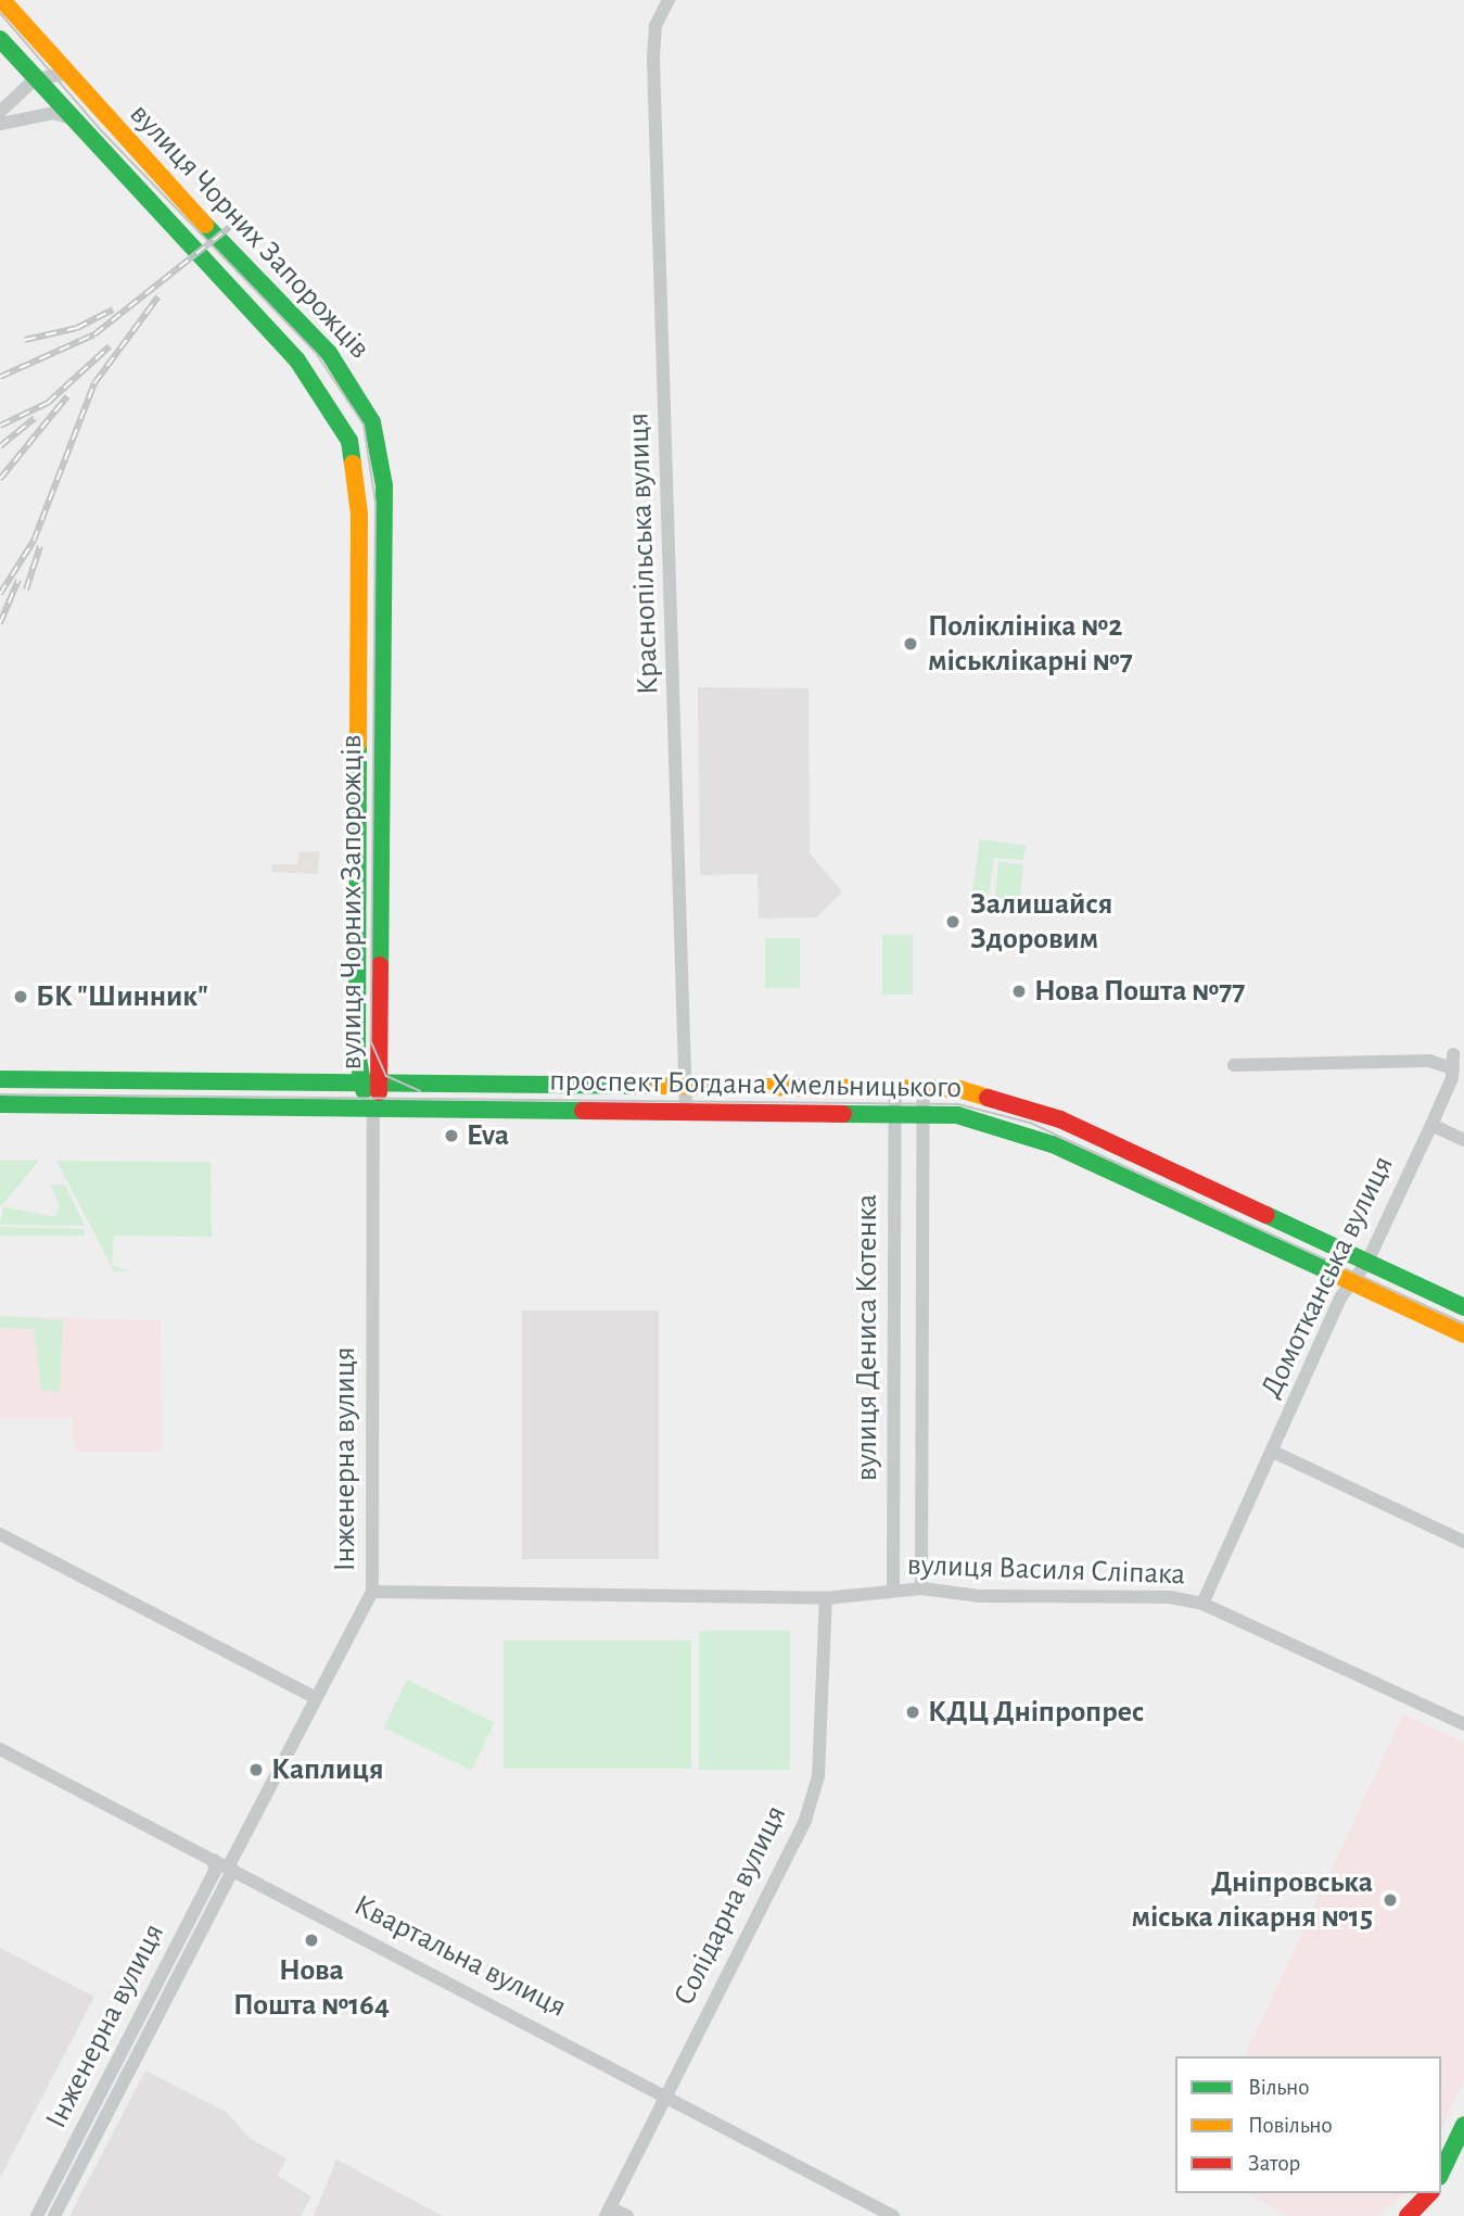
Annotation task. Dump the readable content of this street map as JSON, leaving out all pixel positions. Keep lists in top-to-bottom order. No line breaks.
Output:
{"streets":{"main road":["вулиця Чорних Запорожців","проспект Богдана Хмельницького"],"street":["Краснопільська вулиця","Домотканська вулиця","вулиця Дениса Котенка","Інженерна вулиця","вулиця Василя Сліпака","Солідарна вулиця","Квартальна вулиця"]},"crossings":[["вулиця Чорних Запорожців","проспект Богдана Хмельницького"],["вулиця Чорних Запорожців","Інженерна вулиця"],["Краснопільська вулиця","проспект Богдана Хмельницького"],["проспект Богдана Хмельницького","Домотканська вулиця"],["проспект Богдана Хмельницького","вулиця Дениса Котенка"],["проспект Богдана Хмельницького","Інженерна вулиця"],["Домотканська вулиця","вулиця Василя Сліпака"],["вулиця Дениса Котенка","вулиця Василя Сліпака"],["Інженерна вулиця","вулиця Василя Сліпака"],["Інженерна вулиця","Квартальна вулиця"],["вулиця Василя Сліпака","Солідарна вулиця"],["Солідарна вулиця","Квартальна вулиця"]],"places":["Поліклініка №2 міськлікарні №7","Залишайся Здоровим","Нова Пошта №77","БК \"Шинник\"","Eva","КДЦ Дніпропрес","Каплиця","Дніпровська міська лікарня №15","Нова Пошта №164"],"legend":["Вільно","Повільно","Затор"]}
